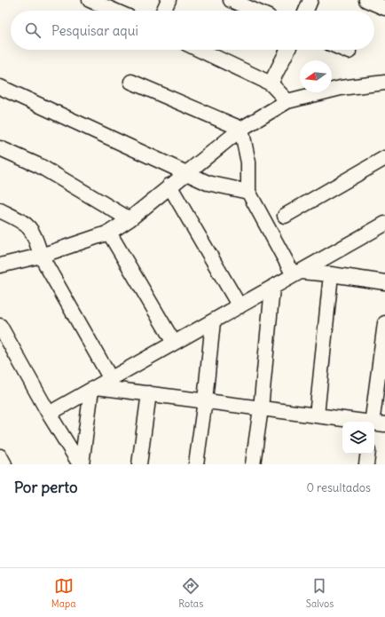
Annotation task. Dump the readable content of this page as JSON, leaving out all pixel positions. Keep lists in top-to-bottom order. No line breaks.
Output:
{"north":"left","page":{"search":"Pesquisar aqui","heading":["Por perto","0 resultados"],"nav":["Mapa","Rotas","Salvos"]}}
